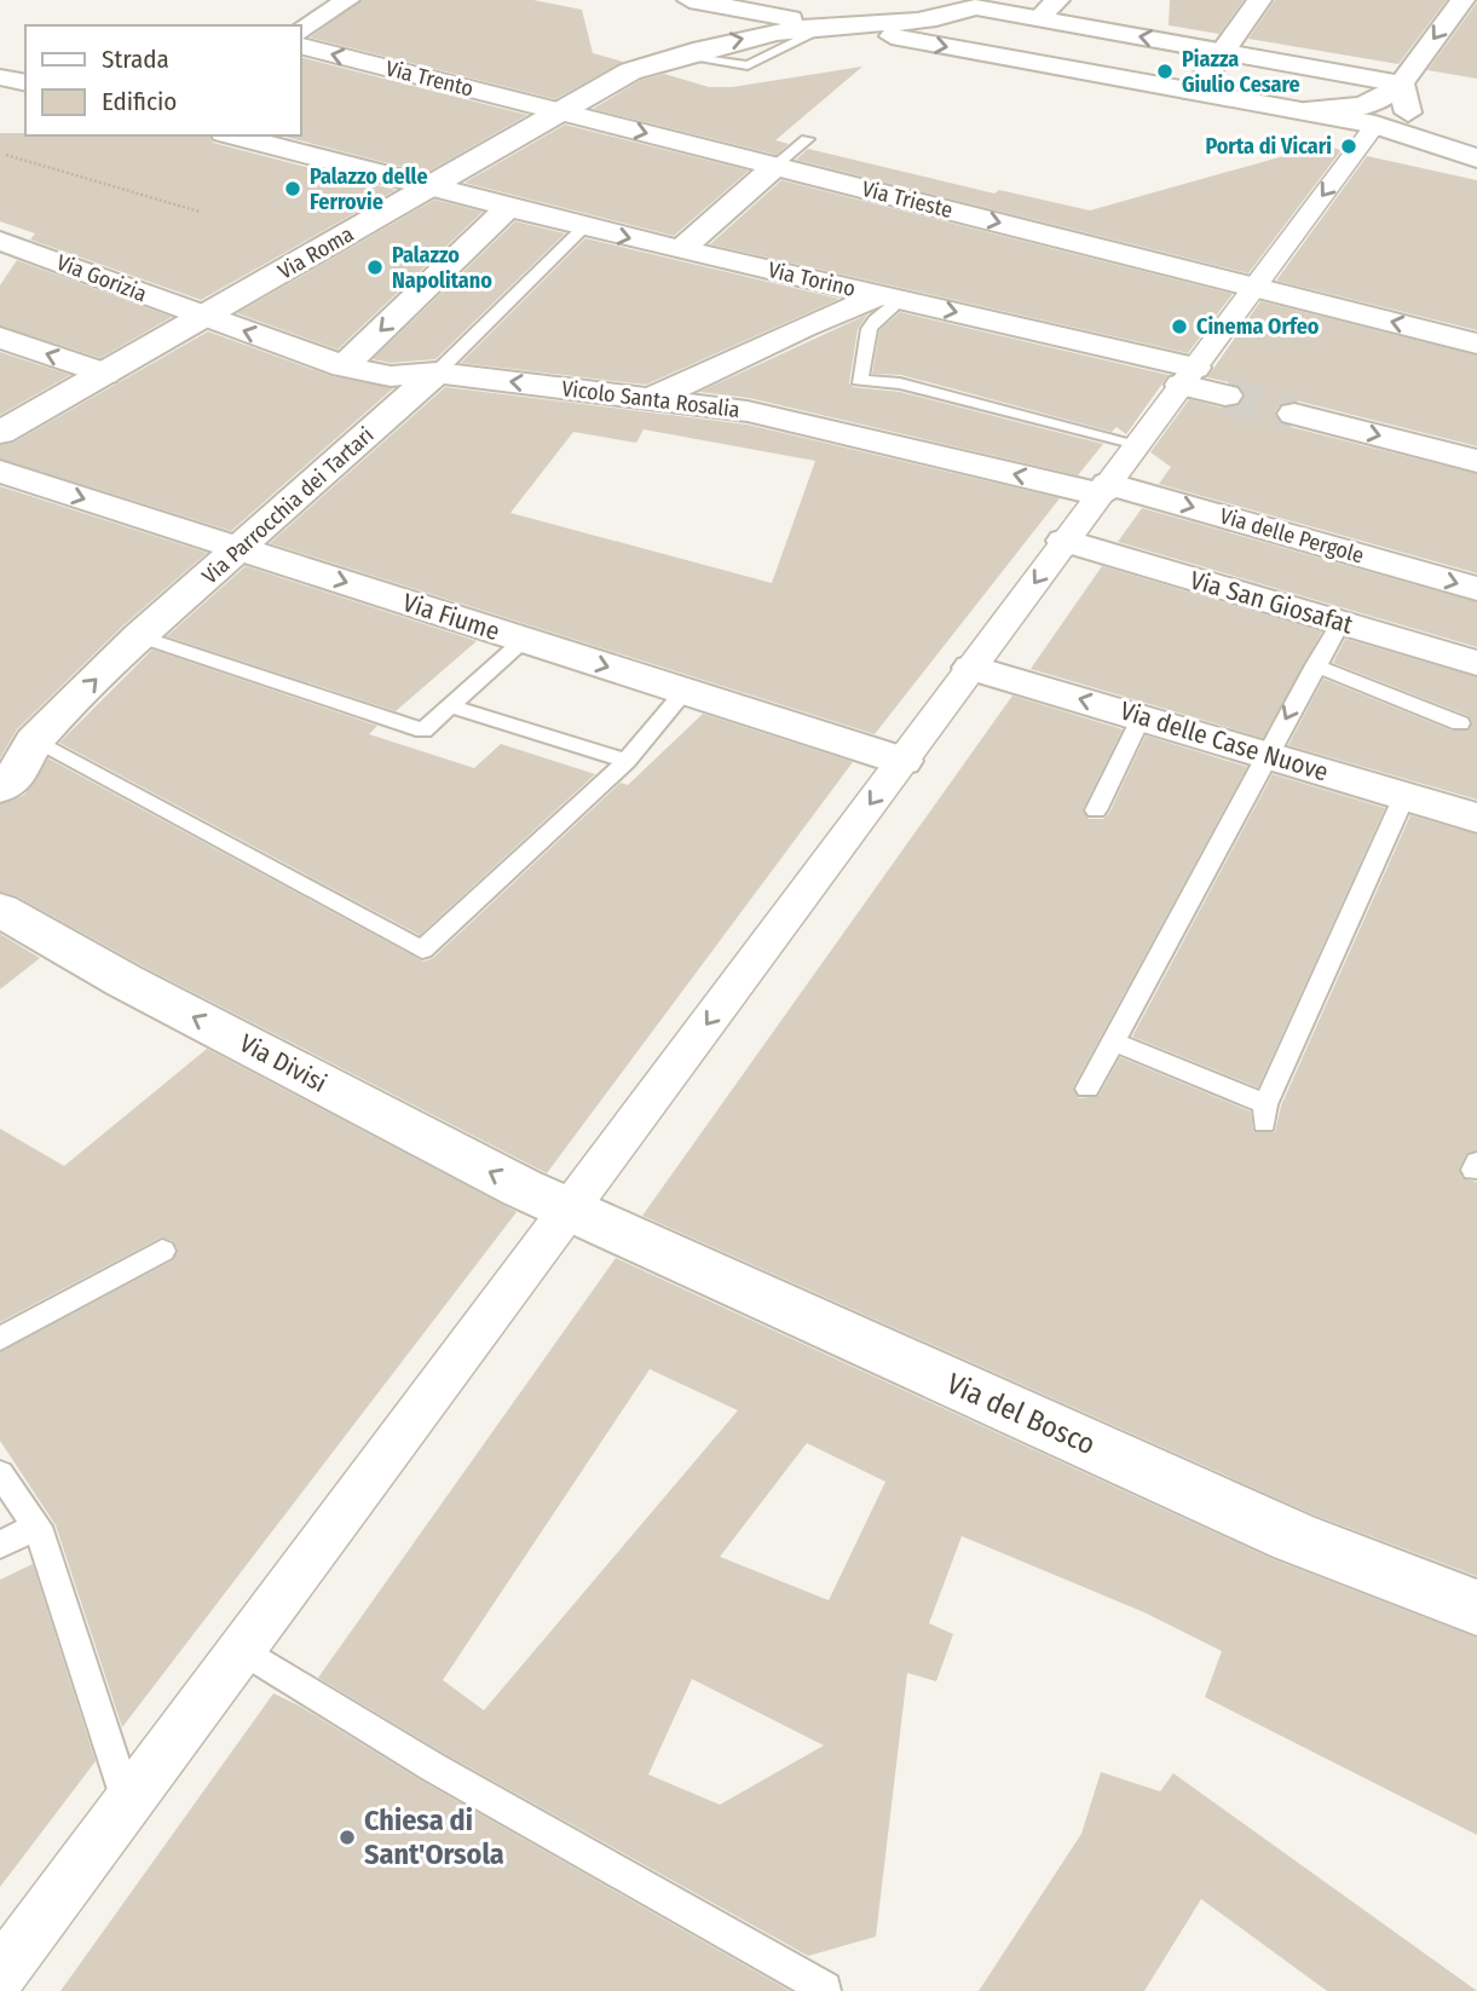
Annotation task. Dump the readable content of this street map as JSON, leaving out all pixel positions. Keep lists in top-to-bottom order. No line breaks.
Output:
{"streets":{"street":["Via Trento","Via Trieste","Via Roma","Via Gorizia","Via Torino","Vicolo Santa Rosalia","Via Parrocchia dei Tartari","Via delle Pergole","Via San Giosafat","Via Fiume","Via delle Case Nuove","Via Divisi","Via del Bosco"]},"crossings":[["Via Trento","Via Trieste"],["Via Trento","Via Roma"],["Via Trieste","Via Roma"],["Via Roma","Via Gorizia"],["Via Roma","Via Torino"],["Via Roma","Vicolo Santa Rosalia"],["Via Gorizia","Vicolo Santa Rosalia"],["Via Torino","Via Parrocchia dei Tartari"],["Vicolo Santa Rosalia","Via Parrocchia dei Tartari"],["Vicolo Santa Rosalia","Via delle Pergole"],["Via Parrocchia dei Tartari","Via Fiume"],["Via Divisi","Via del Bosco"]],"one_way":["Via Trento","Via Fiume","Via Divisi"],"places":["Piazza Giulio Cesare","Porta di Vicari","Palazzo delle Ferrovie","Palazzo Napolitano","Cinema Orfeo","Chiesa di Sant'Orsola"],"legend":["Strada","Edificio"]}
